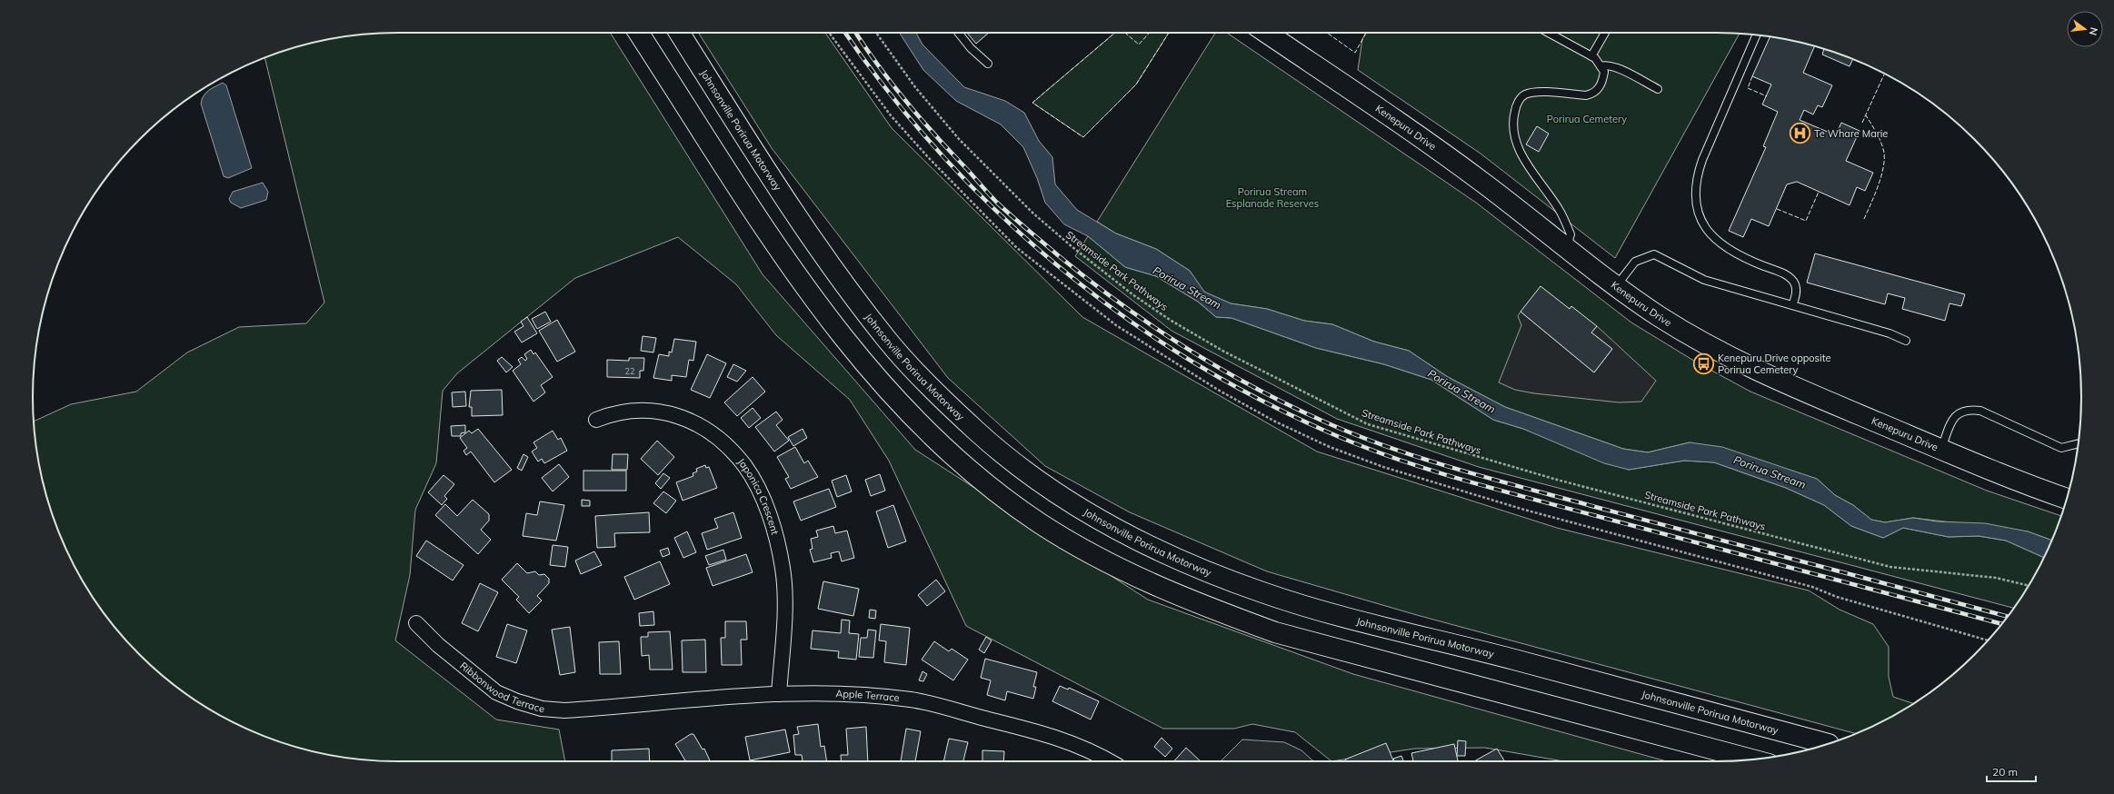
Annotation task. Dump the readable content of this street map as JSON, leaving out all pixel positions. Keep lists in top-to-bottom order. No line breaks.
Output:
{"streets":{"main road":["Kenepuru Drive","Johnsonville Porirua Motorway"],"street":["Japonica Crescent","Ribbonwood Terrace","Apple Terrace"],"path":["Streamside Park Pathways"]},"crossings":[["Japonica Crescent","Apple Terrace"],["Ribbonwood Terrace","Apple Terrace"]],"water":["Porirua Stream"],"parks":["Porirua Cemetery","Porirua Stream Esplanade Reserves"],"places":{"hospital":["Te Whare Marie"],"bus stop":["Kenepuru Drive opposite Porirua Cemetery"]},"house_numbers":["22"],"scale_bar":"20 m","north":"right"}
